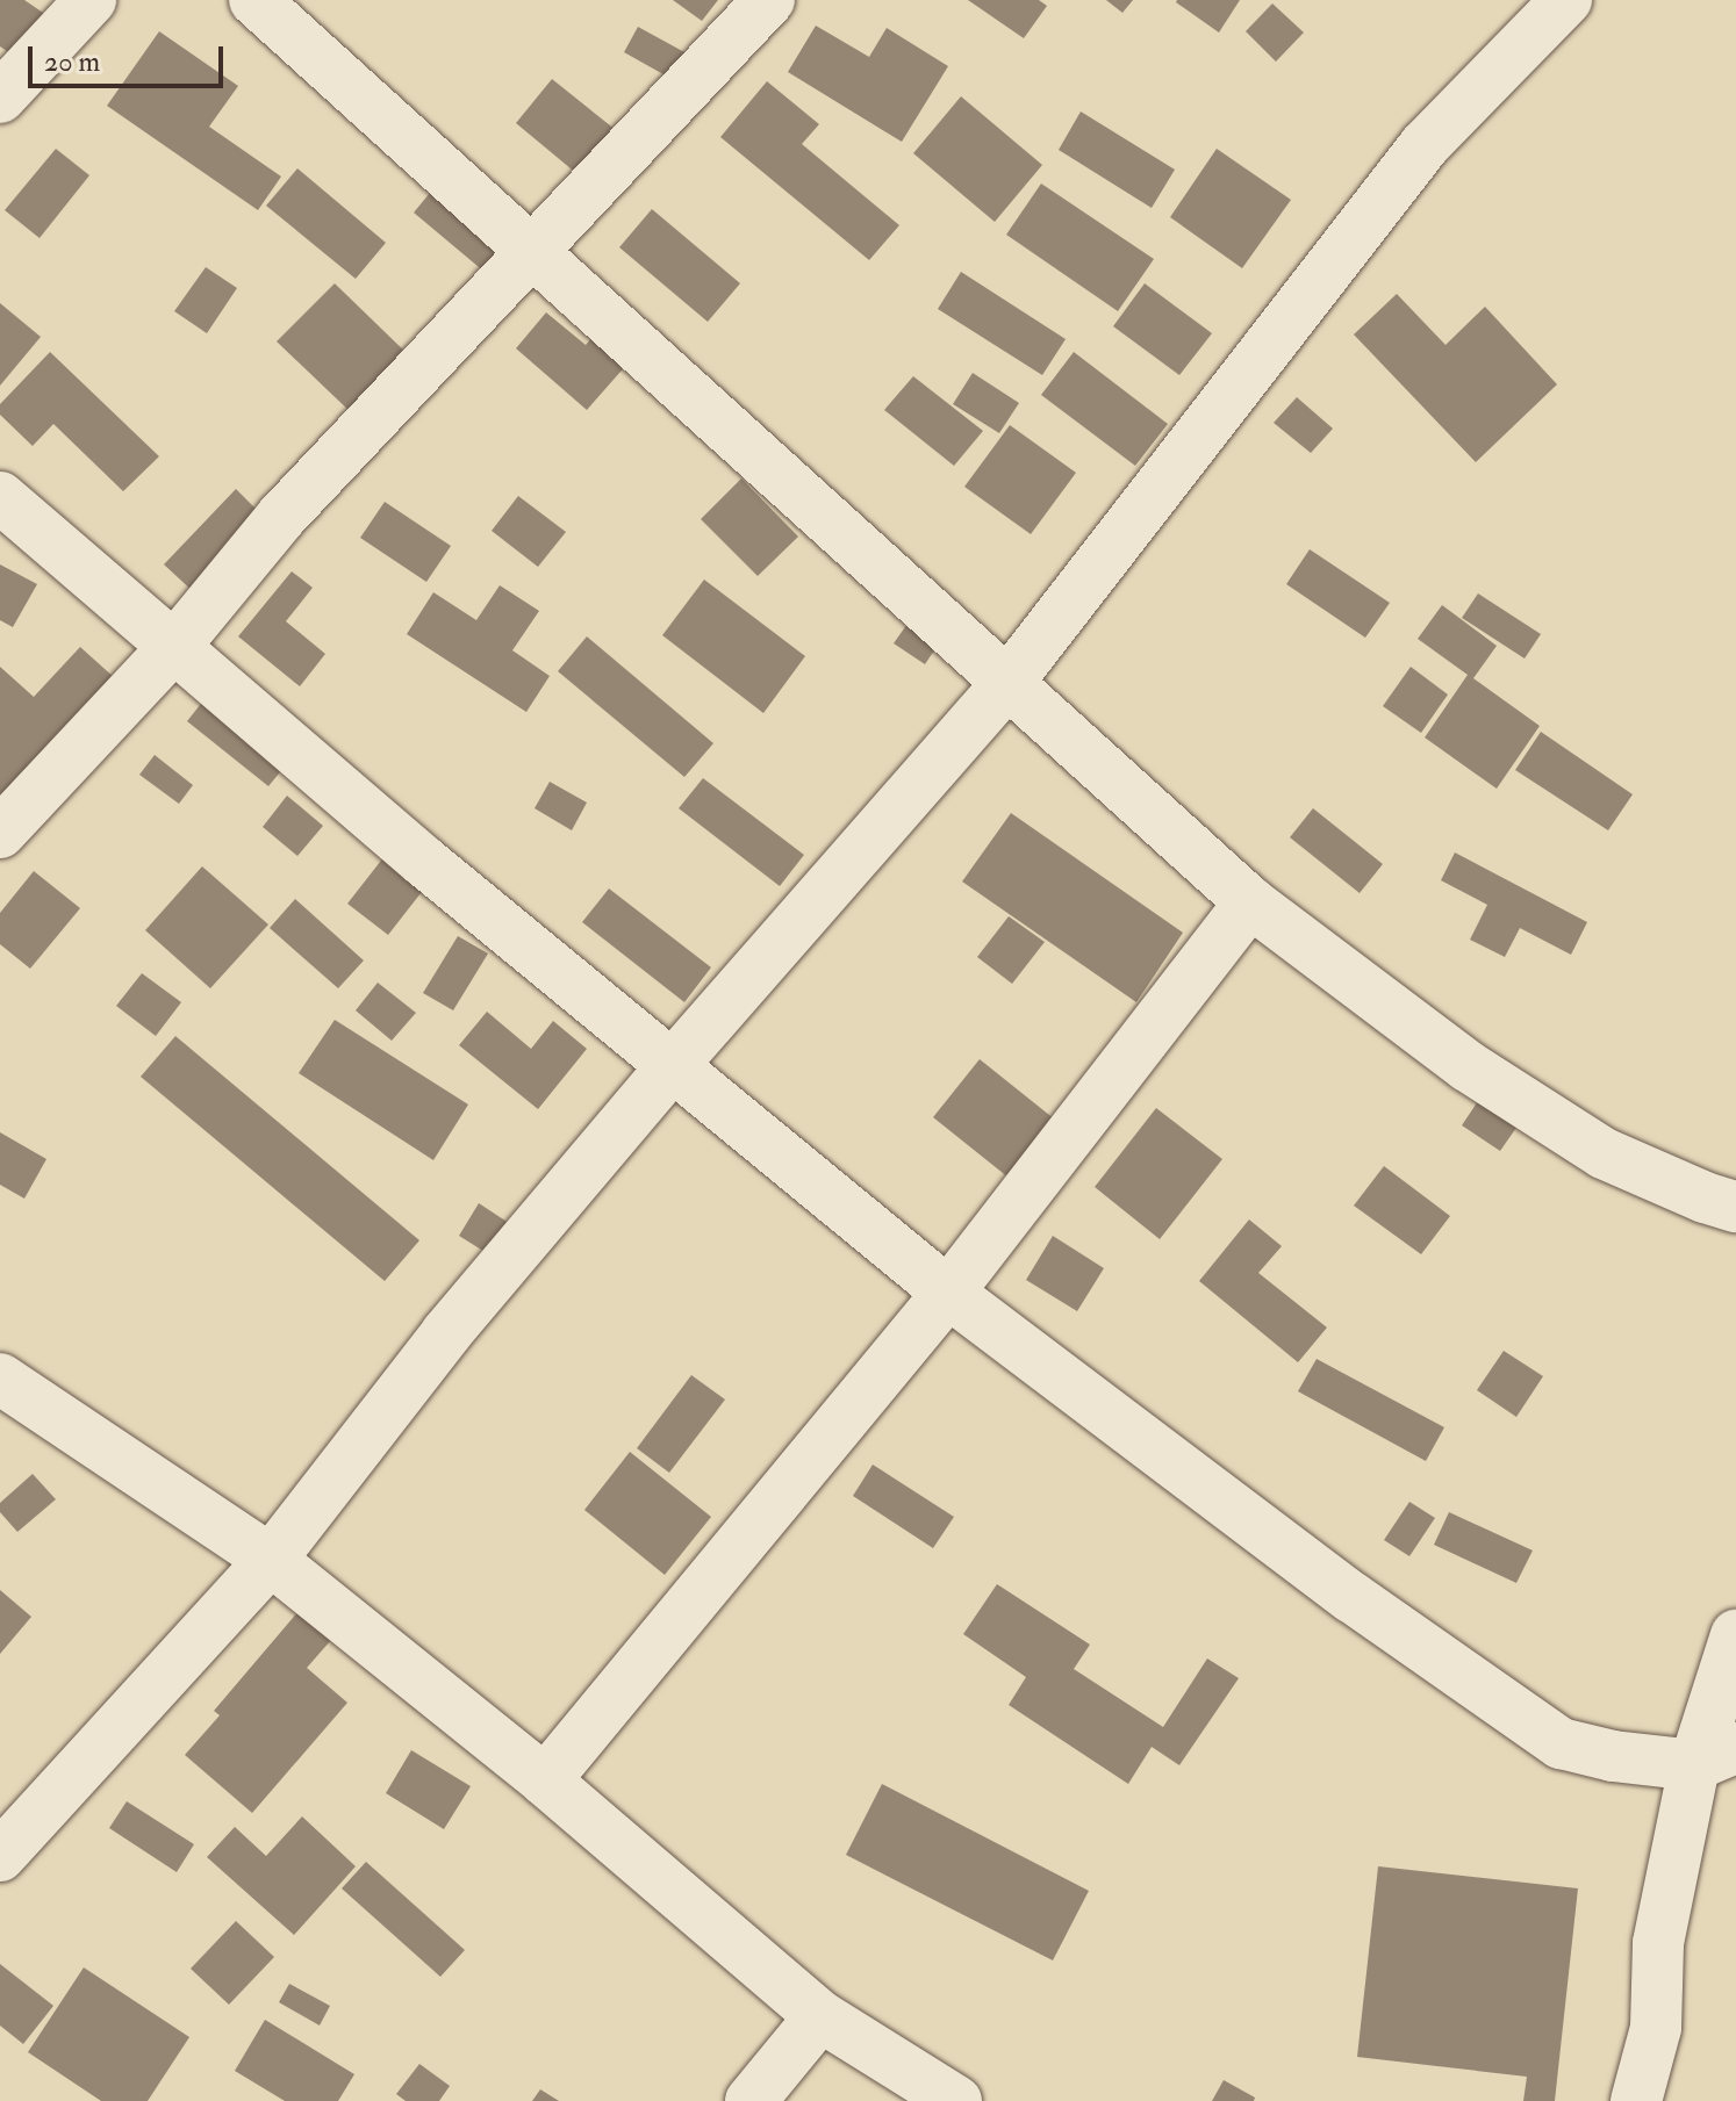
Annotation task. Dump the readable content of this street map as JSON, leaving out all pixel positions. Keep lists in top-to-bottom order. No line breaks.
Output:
{"scale_bar":"20 m"}
